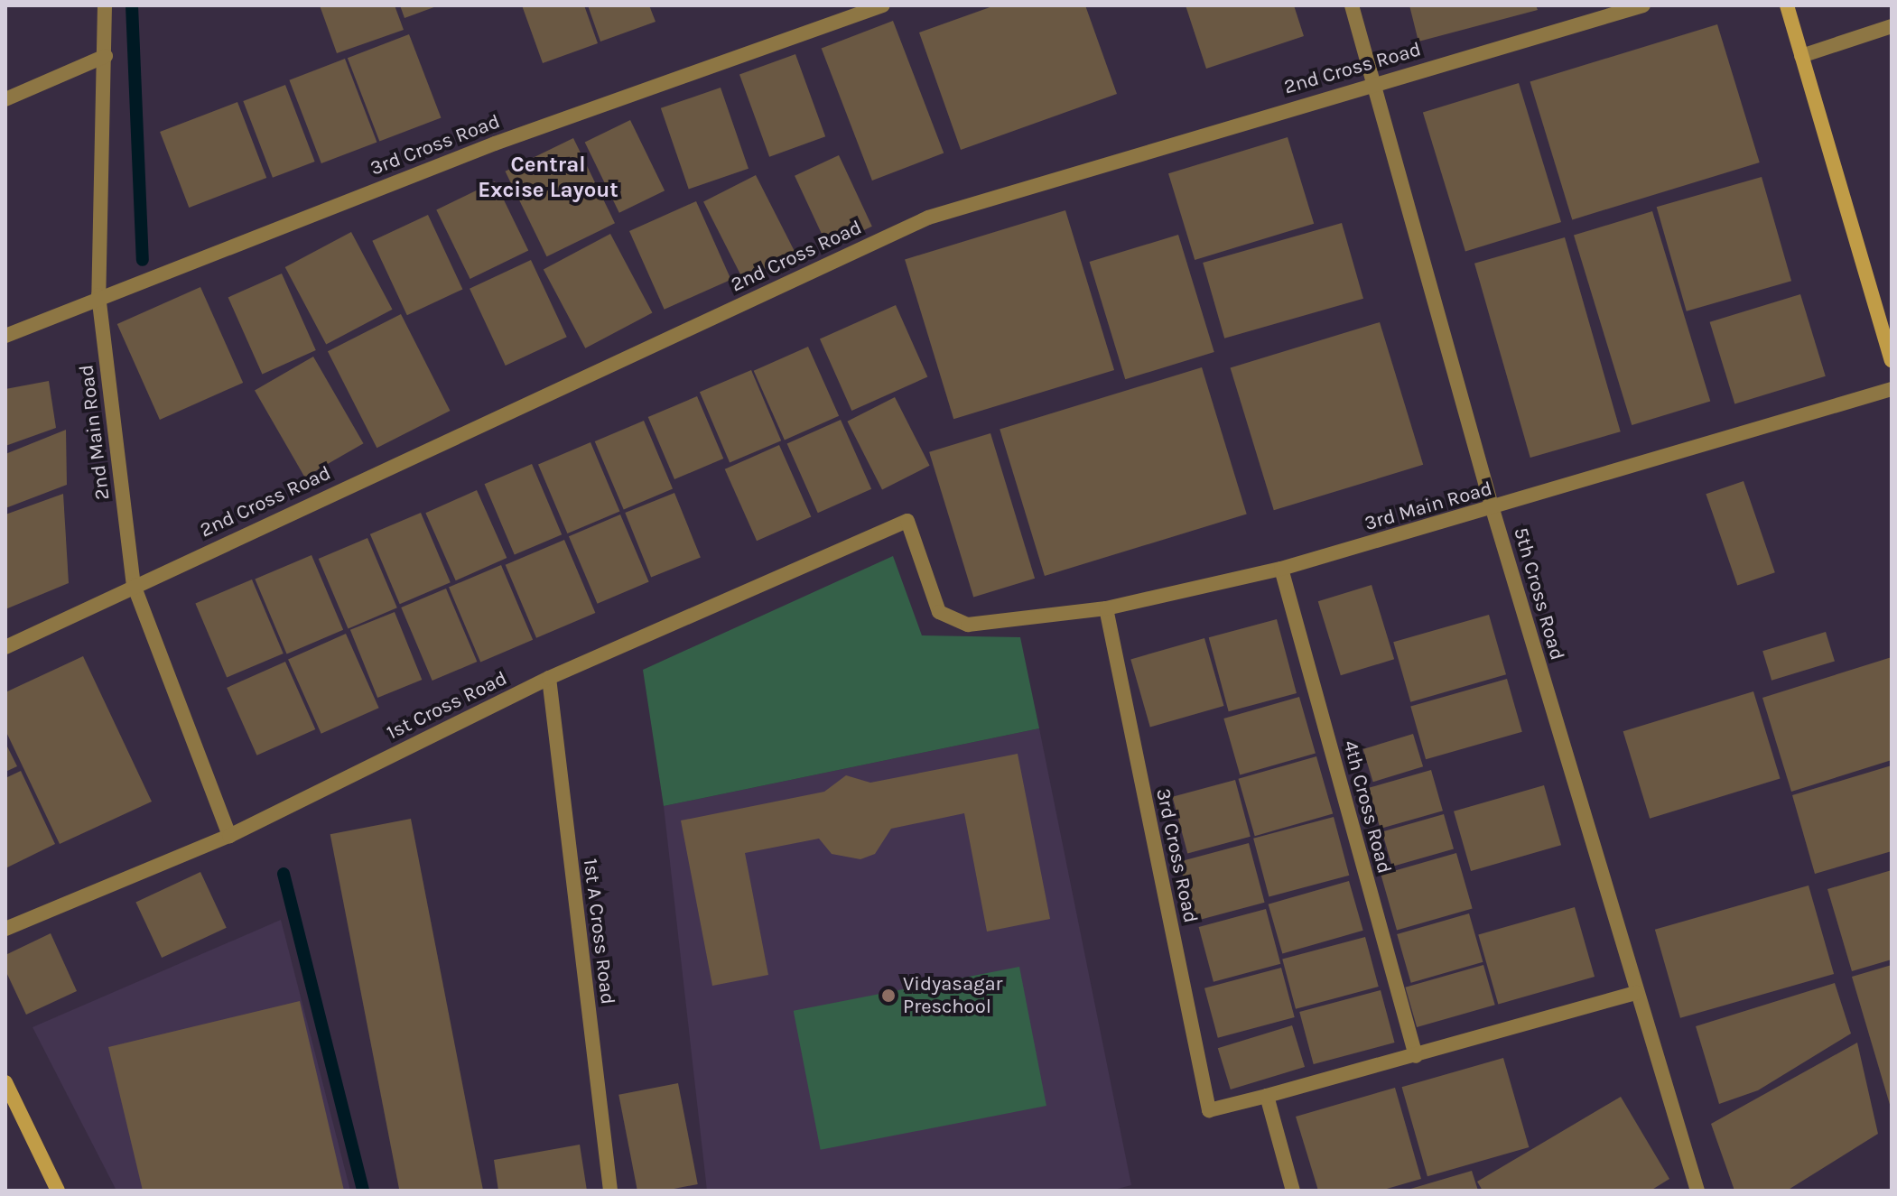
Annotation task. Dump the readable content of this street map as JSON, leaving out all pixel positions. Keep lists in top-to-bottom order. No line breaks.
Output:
{"streets":{"street":["2nd Cross Road","3rd Cross Road","2nd Main Road","3rd Main Road","5th Cross Road","1st Cross Road","4th Cross Road","1st A Cross Road"]},"crossings":[["2nd Cross Road","2nd Main Road"],["2nd Cross Road","5th Cross Road"],["3rd Cross Road","2nd Main Road"],["3rd Cross Road","3rd Main Road"],["2nd Main Road","1st Cross Road"],["3rd Main Road","5th Cross Road"],["3rd Main Road","1st Cross Road"],["3rd Main Road","4th Cross Road"],["1st Cross Road","1st A Cross Road"]],"districts":["Central Excise Layout"],"places":["Vidyasagar Preschool"]}
